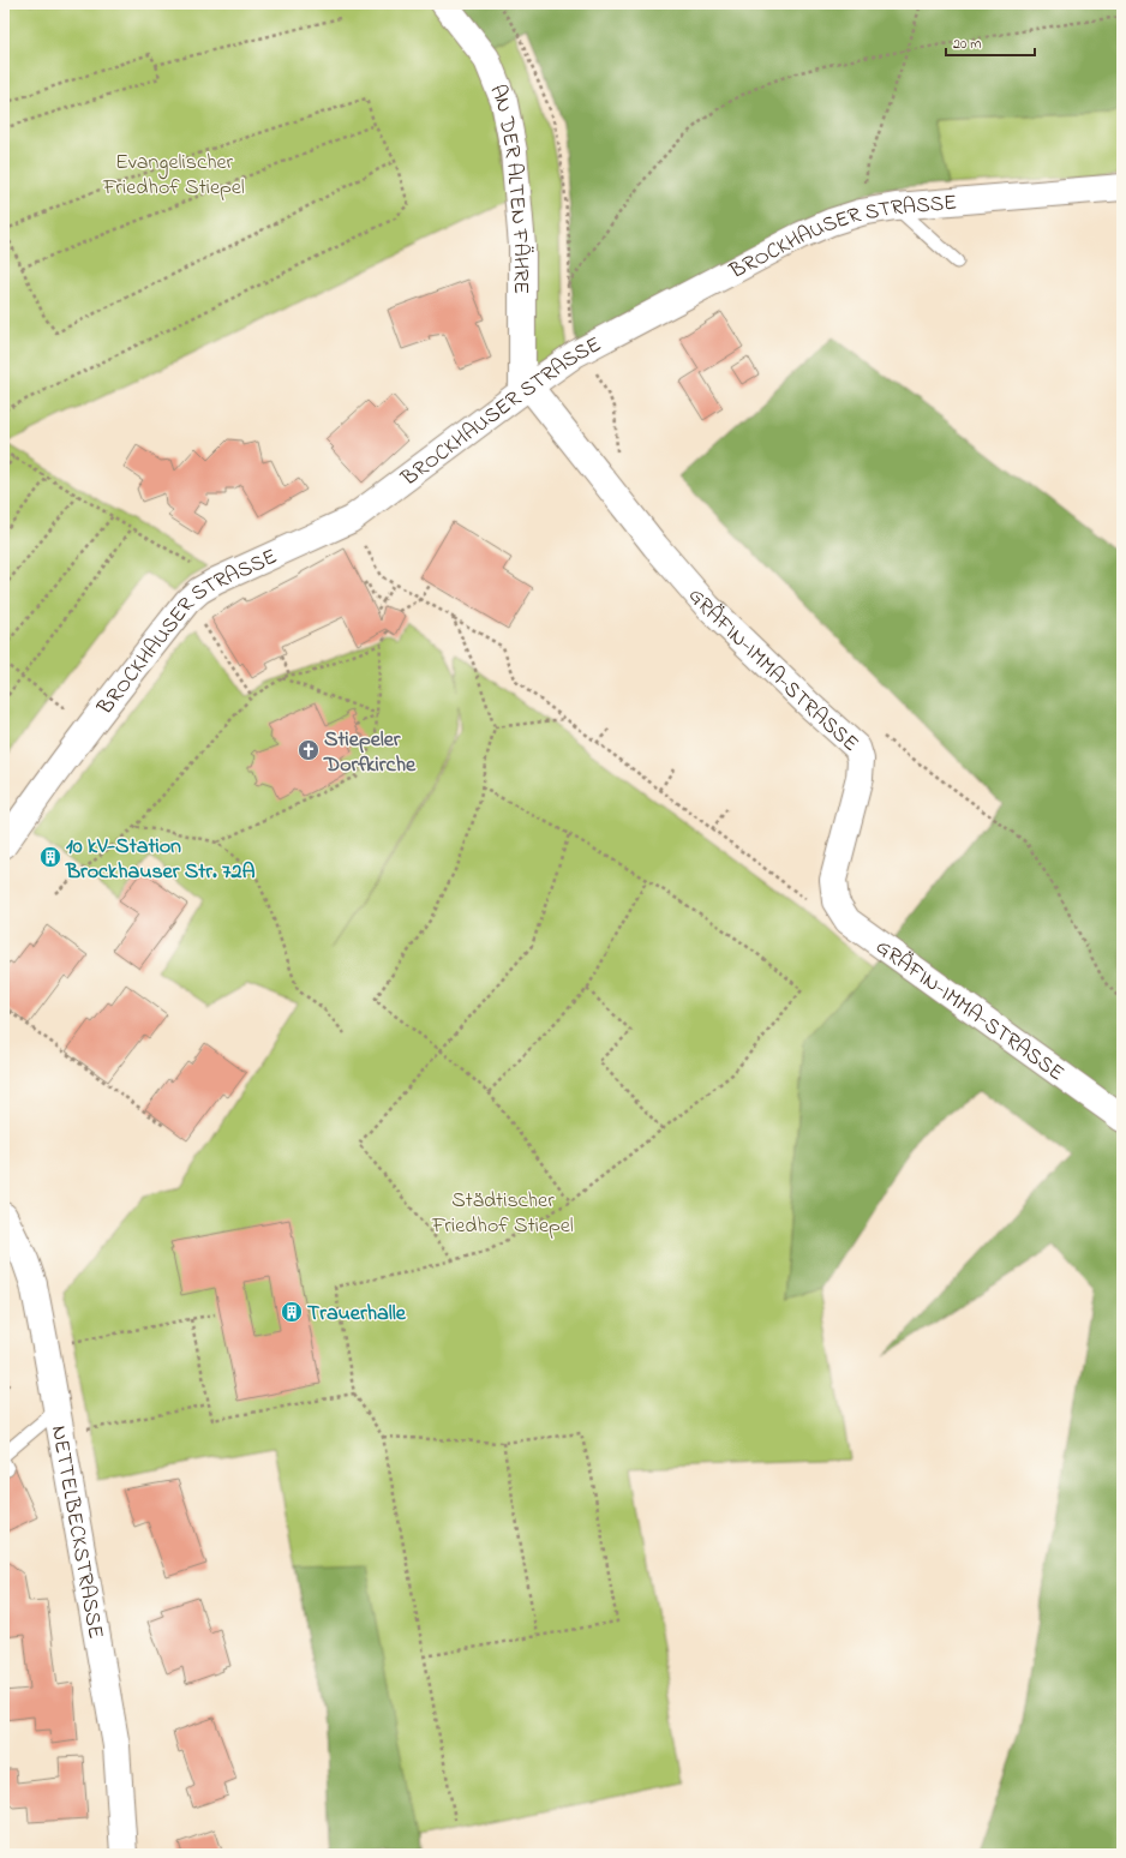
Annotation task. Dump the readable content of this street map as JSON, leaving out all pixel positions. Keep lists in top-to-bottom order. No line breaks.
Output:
{"streets":{"street":["AN DER ALTEN FÄHRE","BROCKHAUSER STRASSE","GRÄFIN-IMMA-STRASSE","NETTELBECKSTRASSE"]},"crossings":[["AN DER ALTEN FÄHRE","BROCKHAUSER STRASSE"],["AN DER ALTEN FÄHRE","GRÄFIN-IMMA-STRASSE"],["BROCKHAUSER STRASSE","GRÄFIN-IMMA-STRASSE"]],"parks":["Evangelischer Friedhof Stiepel","Städtischer Friedhof Stiepel"],"places":{"church":["Stiepeler Dorfkirche"],"building":["10 kV-Station Brockhauser Str. 72A","Trauerhalle"]},"scale_bar":"20 m"}
